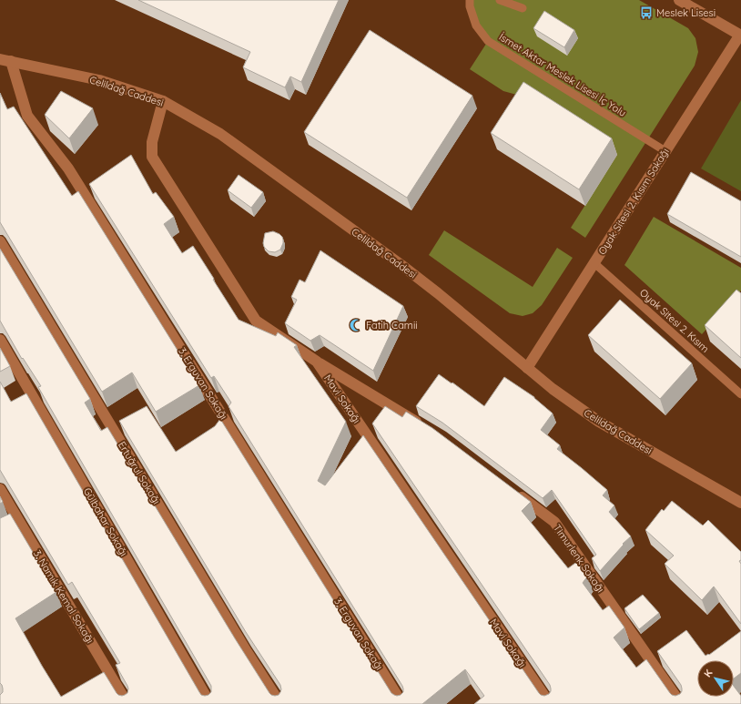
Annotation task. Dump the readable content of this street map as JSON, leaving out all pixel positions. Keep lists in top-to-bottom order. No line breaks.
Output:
{"streets":{"street":["Celildağ Caddesi","Oyak Sitesi 2. Kısım Sokağı","3. Erguvan Sokağı","Mavi Sokağı","Ertuğrul Sokağı","Gülbahar Sokağı","Timurlenk Sokağı","3. Namık Kemal Sokağı"],"lane":["İsmet Aktar Meslek Lisesi İç Yolu","Oyak Sitesi 2. Kısım"]},"crossings":[["İsmet Aktar Meslek Lisesi İç Yolu","Oyak Sitesi 2. Kısım Sokağı"],["Celildağ Caddesi","Oyak Sitesi 2. Kısım Sokağı"],["Celildağ Caddesi","3. Erguvan Sokağı"],["Celildağ Caddesi","Mavi Sokağı"],["Oyak Sitesi 2. Kısım Sokağı","Oyak Sitesi 2. Kısım"]],"places":{"bus stop":["Meslek Lisesi"],"mosque":["Fatih Camii"]},"north":"top left"}
